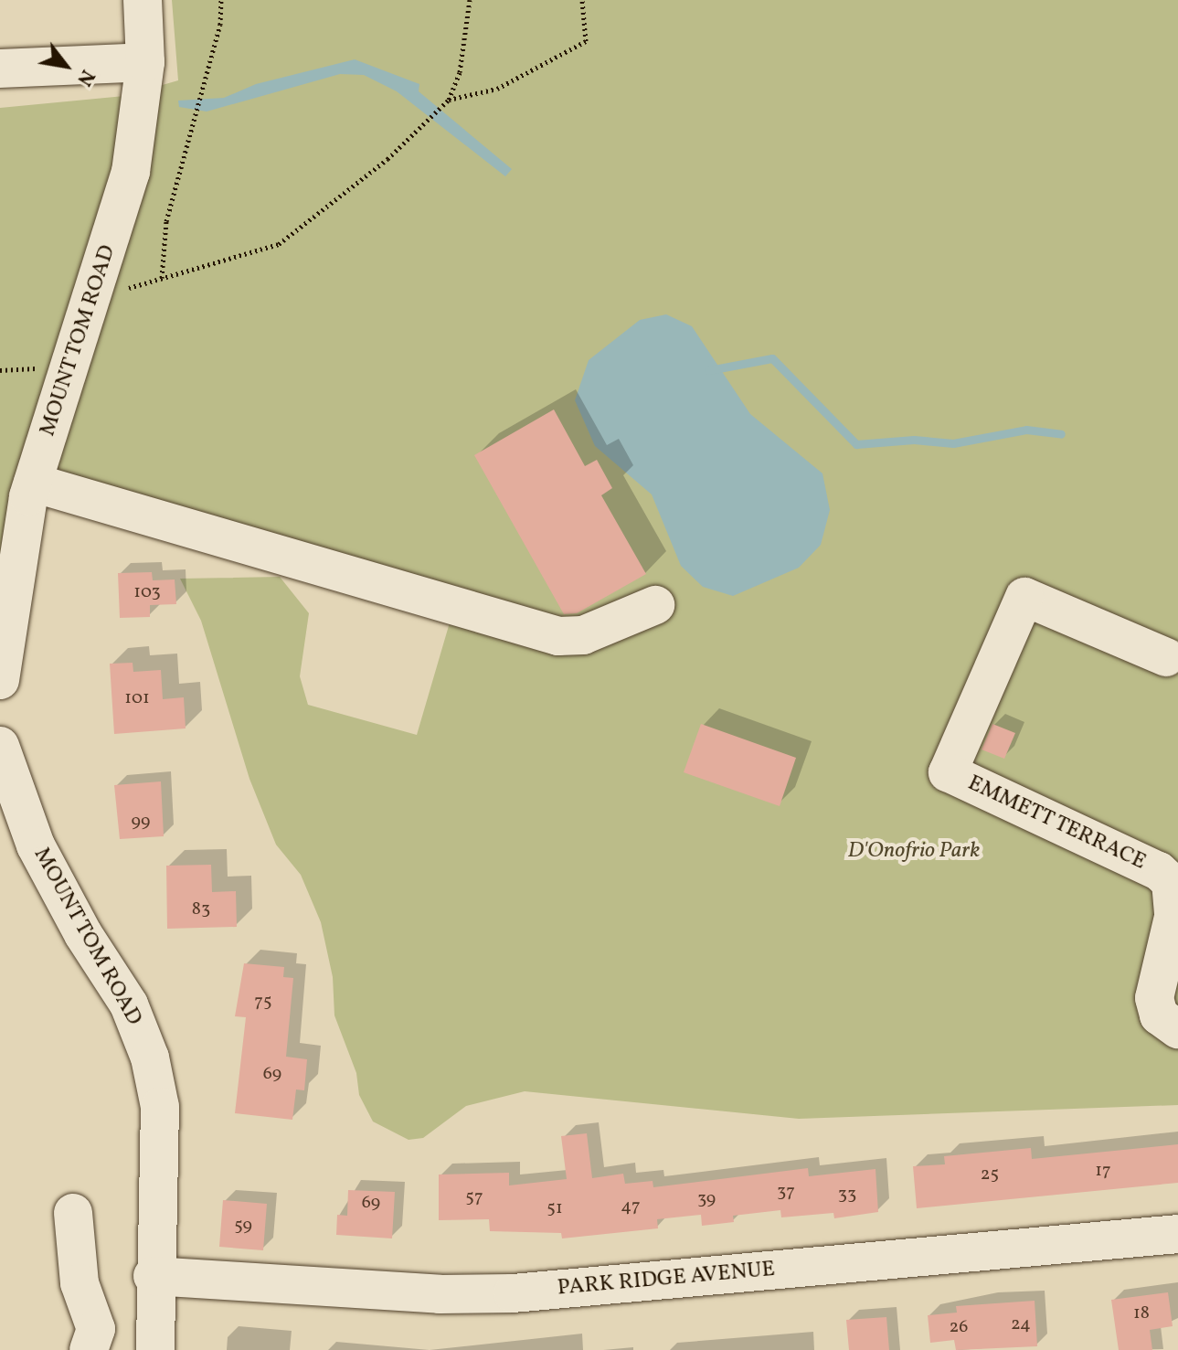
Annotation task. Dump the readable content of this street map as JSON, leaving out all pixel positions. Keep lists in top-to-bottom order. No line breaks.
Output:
{"streets":{"street":["MOUNT TOM ROAD","EMMETT TERRACE","PARK RIDGE AVENUE"]},"crossings":[["MOUNT TOM ROAD","PARK RIDGE AVENUE"]],"parks":["D'Onofrio Park"],"house_numbers":["103","101","99","83","75","69","17","25","37","33","57","39","69","47","51","59","18","24","26"],"north":"bottom right"}
